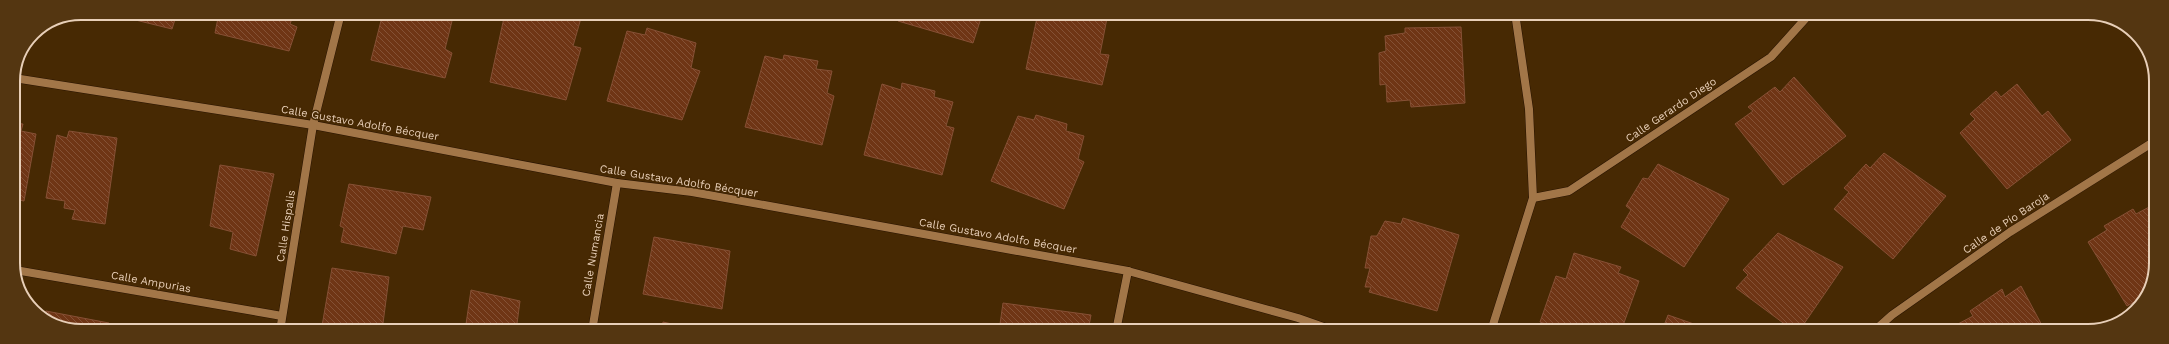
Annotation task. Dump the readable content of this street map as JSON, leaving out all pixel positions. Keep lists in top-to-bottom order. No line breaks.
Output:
{"streets":{"street":["Calle Gerardo Diego","Calle Gustavo Adolfo Bécquer","Calle de Pío Baroja","Calle Hispalis","Calle Numancia","Calle Ampurias"]},"crossings":[["Calle Gustavo Adolfo Bécquer","Calle Hispalis"],["Calle Gustavo Adolfo Bécquer","Calle Numancia"],["Calle Hispalis","Calle Ampurias"]]}
